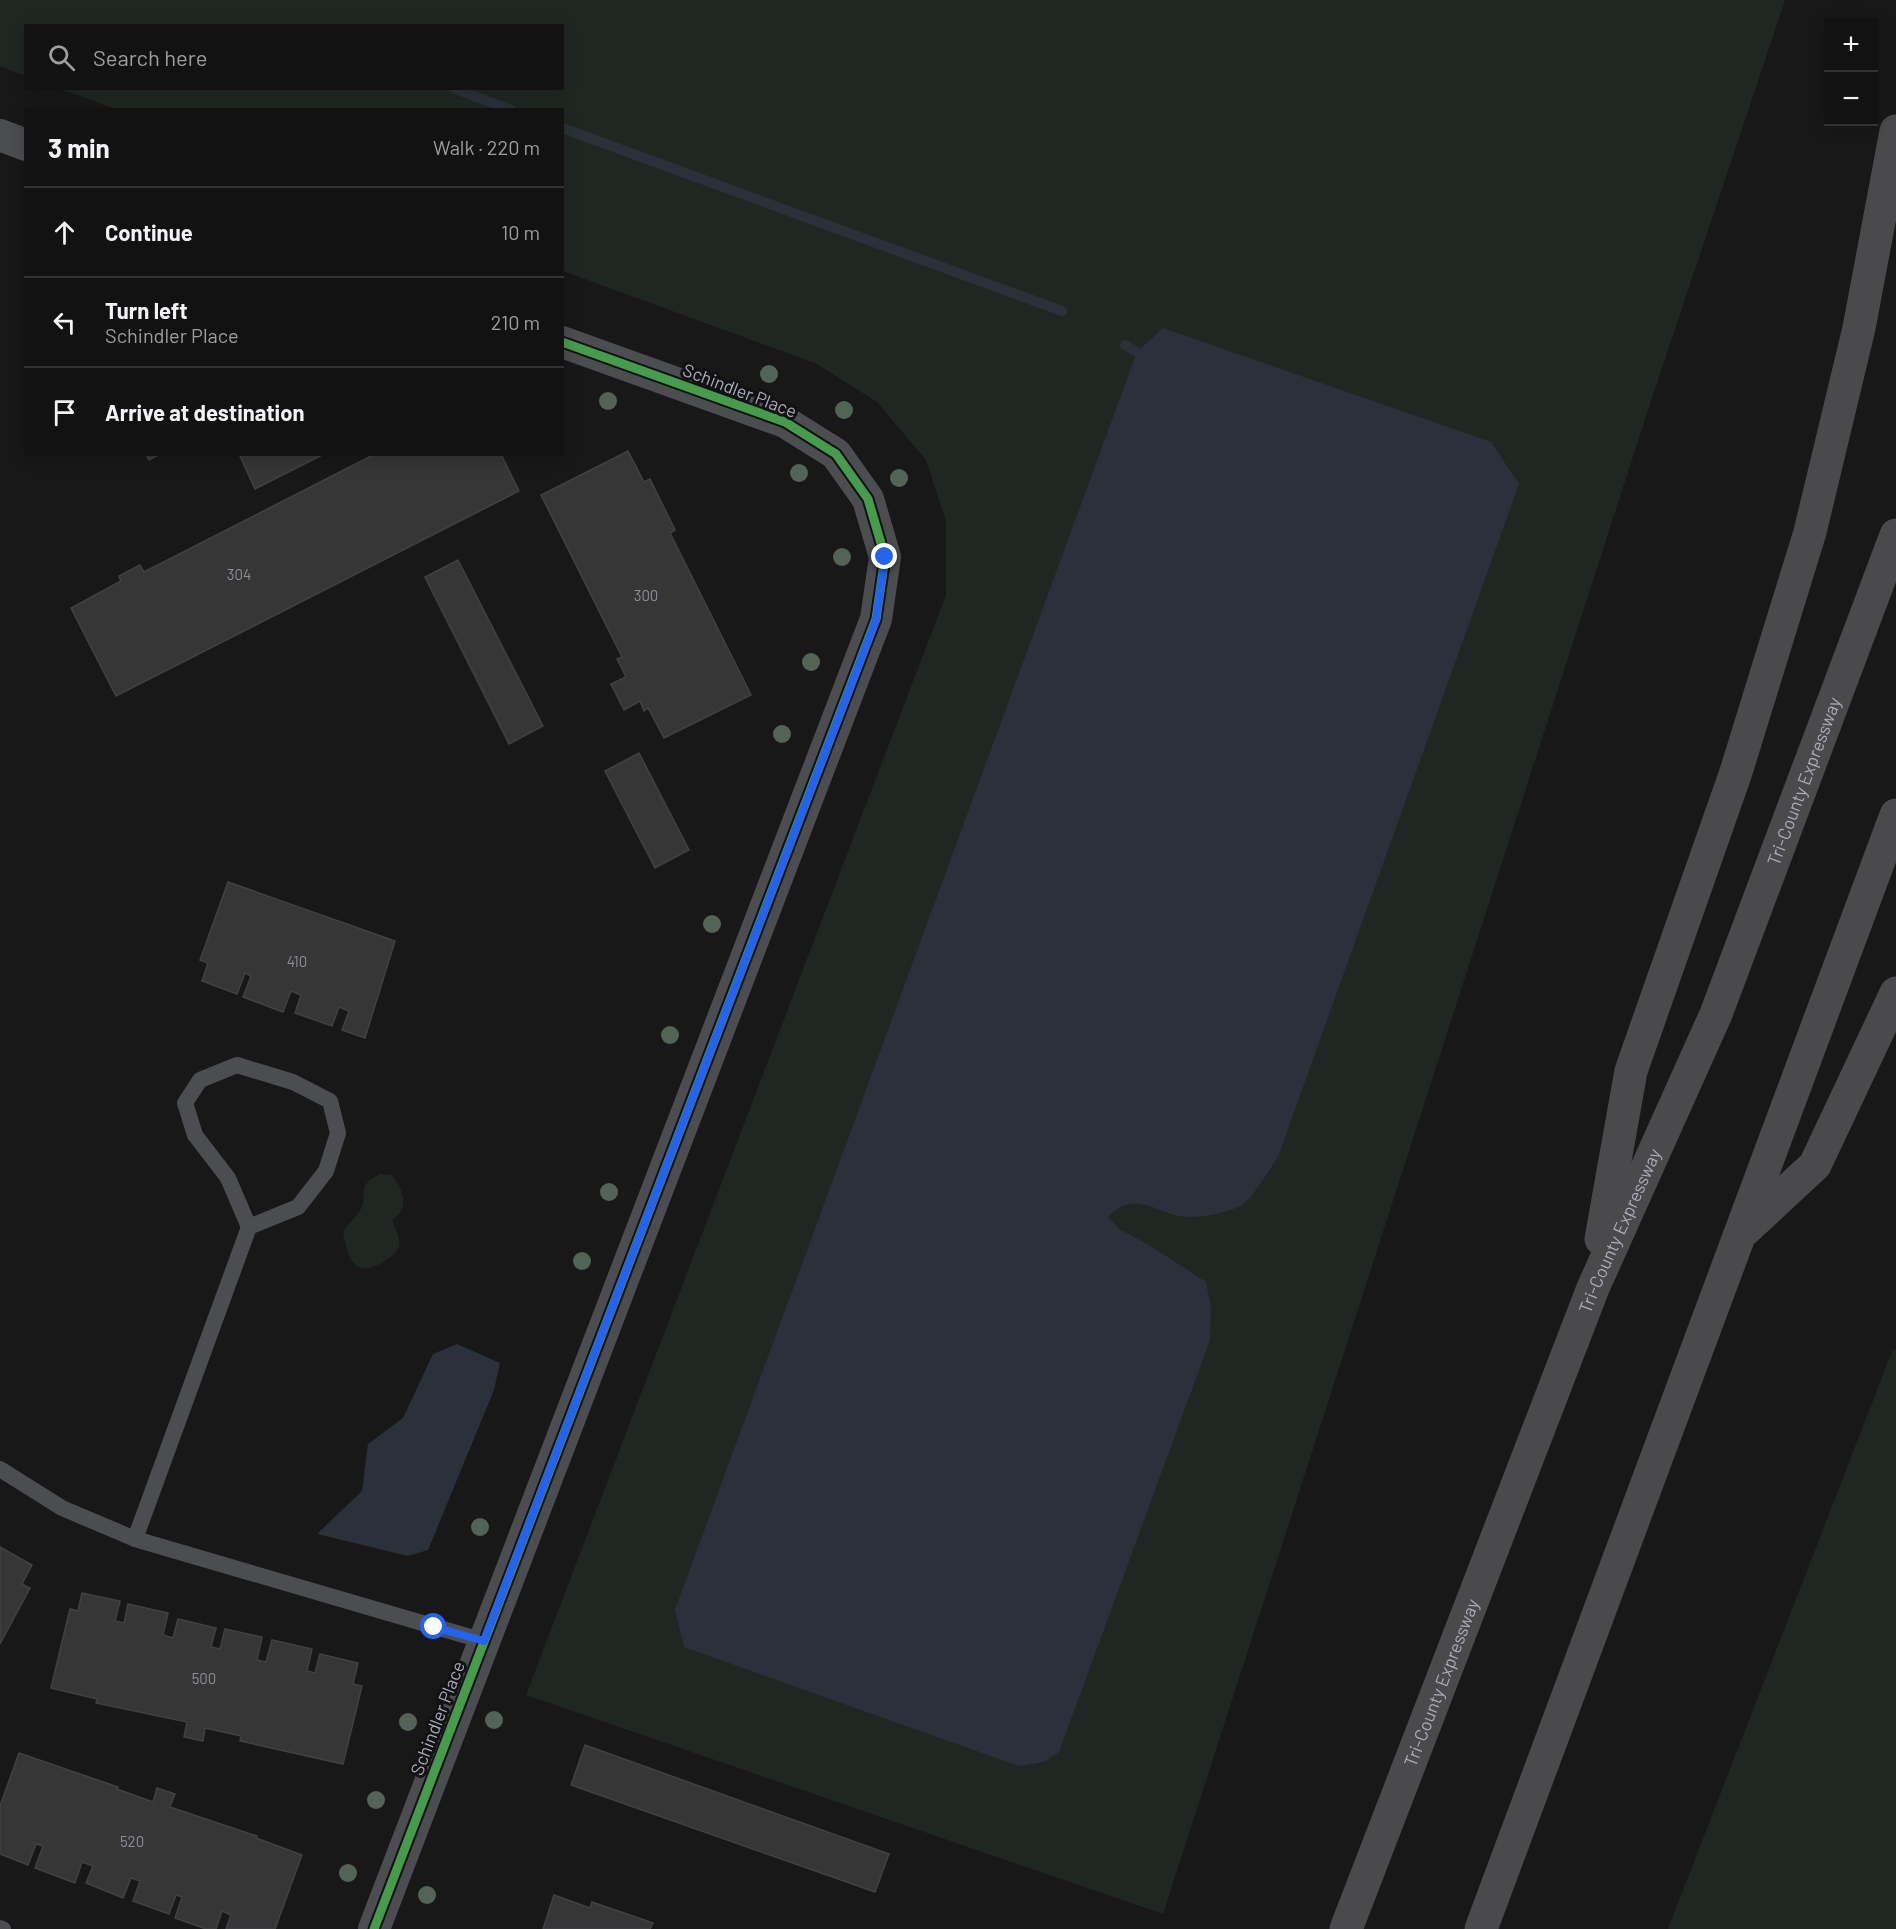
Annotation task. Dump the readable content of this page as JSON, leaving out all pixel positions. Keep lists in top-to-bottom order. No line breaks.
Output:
{"streets":{"highway":["Tri-County Expressway"],"street":["Schindler Place"]},"house_numbers":["304","300","410","500","520"],"page":{"map_buttons":["+","−"],"search":"Search here","heading":["3 min","Walk · 220 m"],"list":[["Continue","10 m"],["Turn left","Schindler Place","210 m"],"Arrive at destination"]}}
